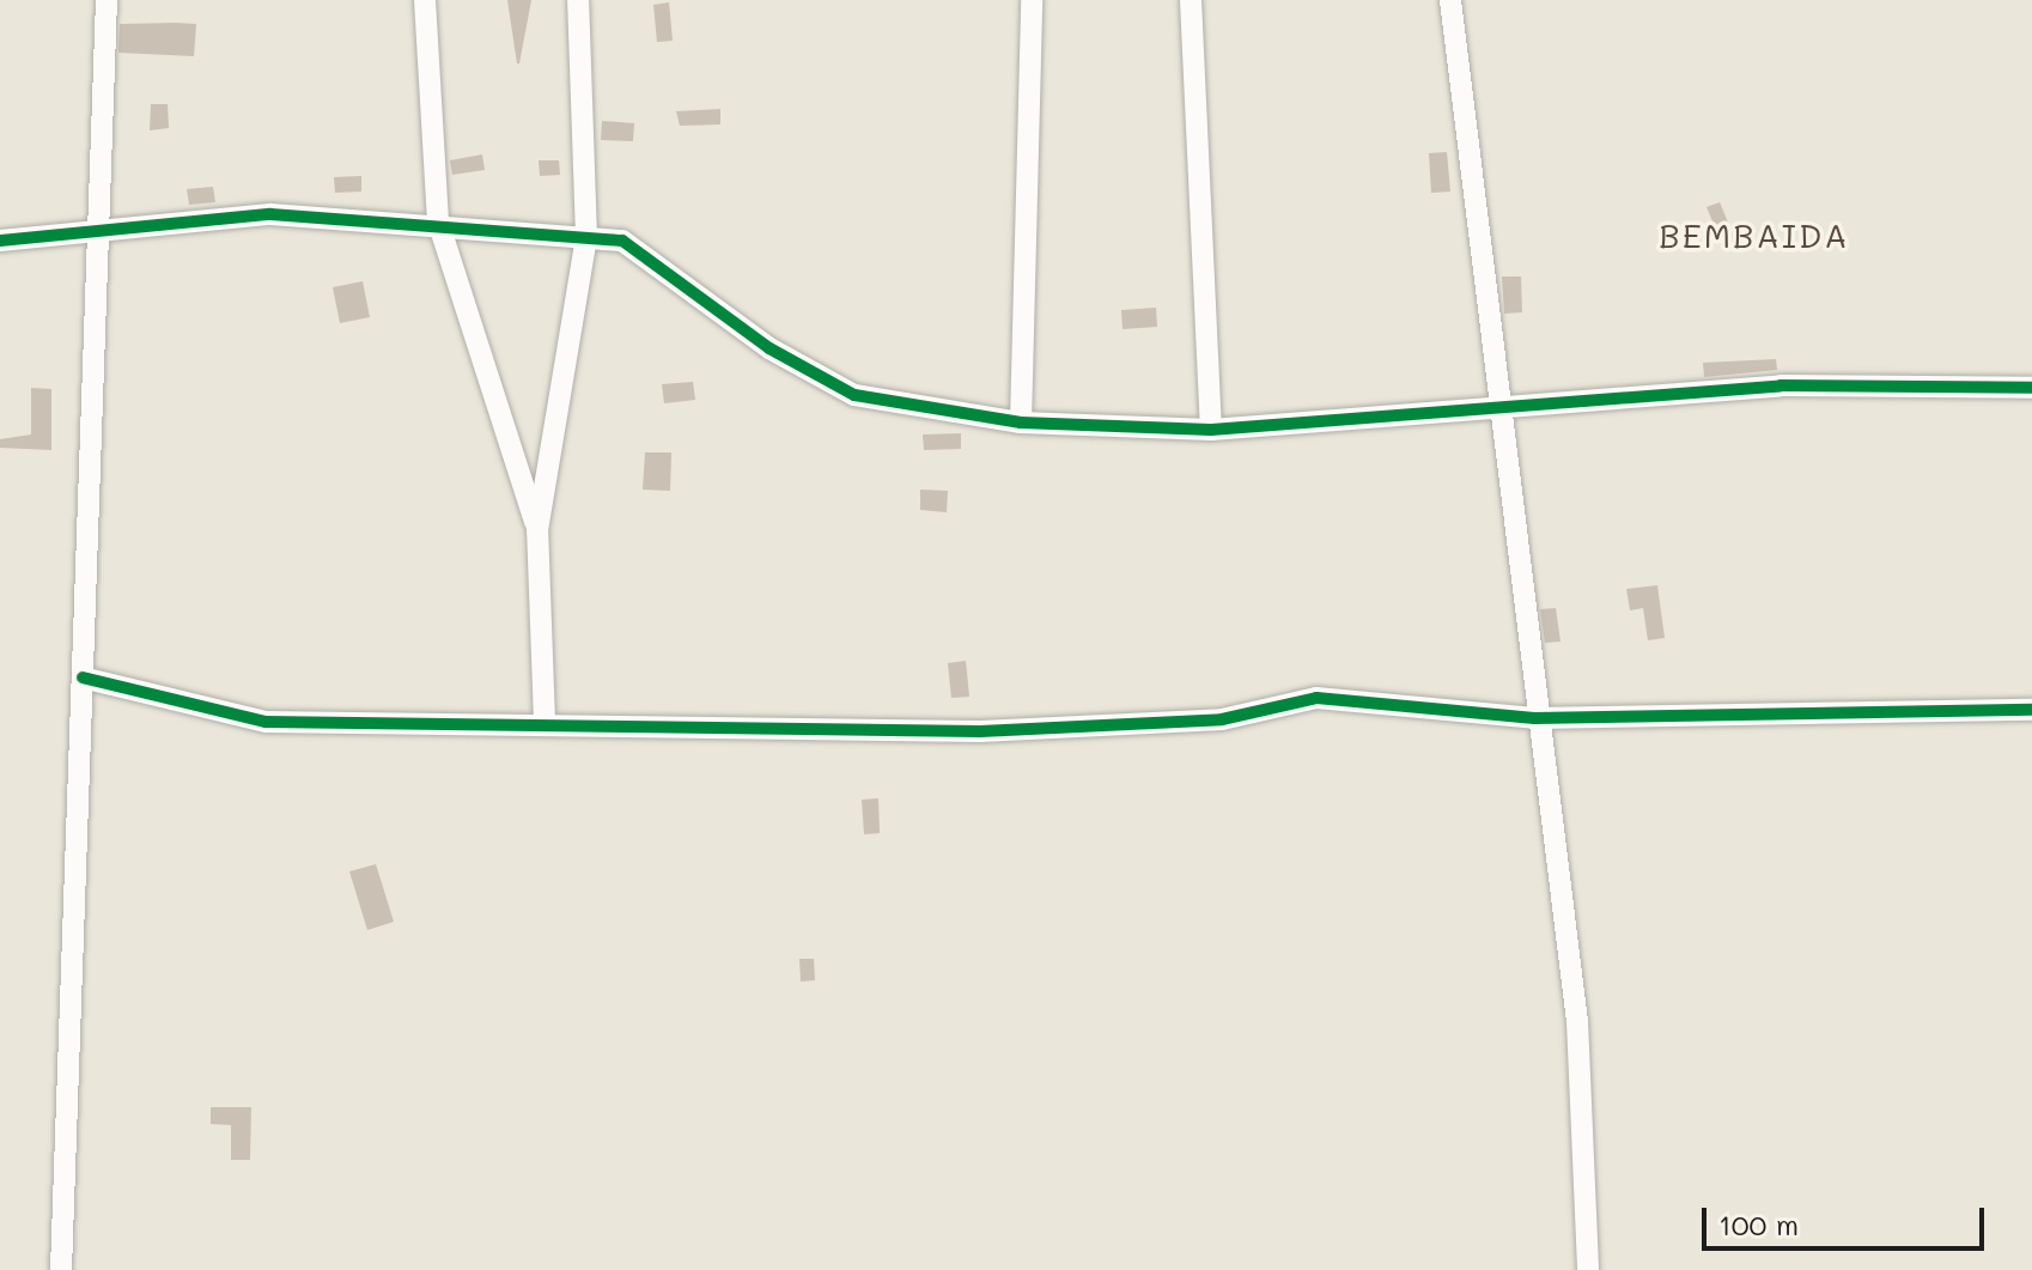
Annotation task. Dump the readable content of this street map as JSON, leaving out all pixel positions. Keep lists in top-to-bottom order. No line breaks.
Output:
{"districts":["BEMBAIDA"],"scale_bar":"100 m"}
